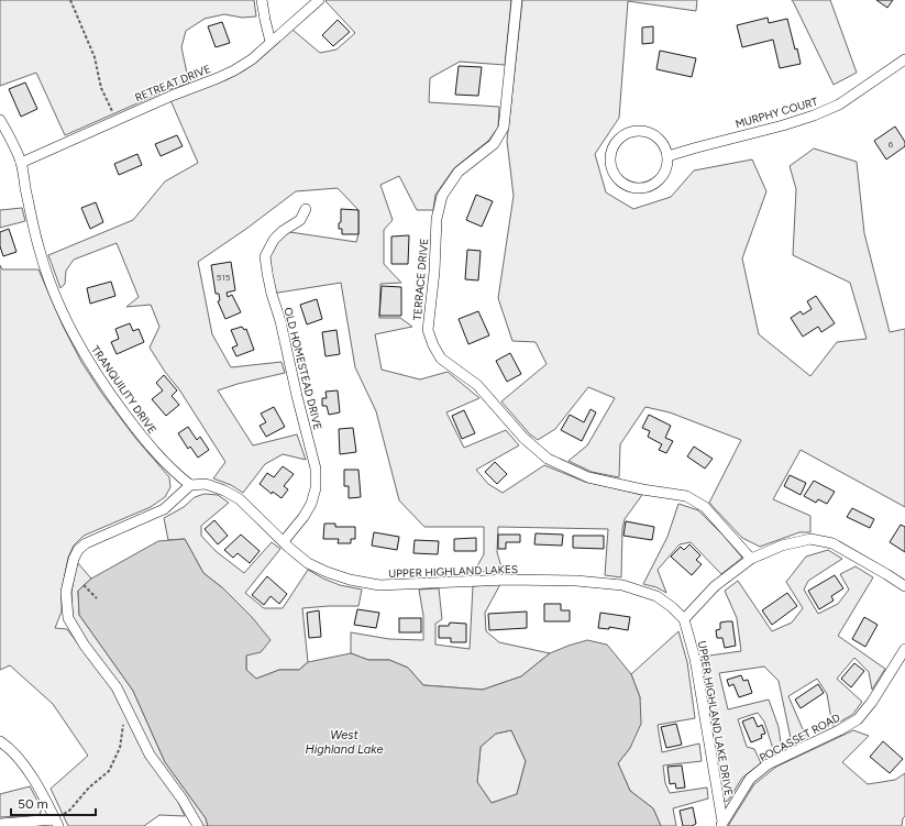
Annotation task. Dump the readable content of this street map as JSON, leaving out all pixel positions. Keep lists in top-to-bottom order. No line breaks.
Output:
{"streets":{"street":["RETREAT DRIVE","MURPHY COURT","TERRACE DRIVE","OLD HOMESTEAD DRIVE","TRANQUILITY DRIVE","UPPER HIGHLAND LAKES","UPPER HIGHLAND LAKE DRIVE","POCASSET ROAD"]},"crossings":[["RETREAT DRIVE","TRANQUILITY DRIVE"],["OLD HOMESTEAD DRIVE","UPPER HIGHLAND LAKES"],["TRANQUILITY DRIVE","UPPER HIGHLAND LAKES"],["UPPER HIGHLAND LAKES","UPPER HIGHLAND LAKE DRIVE"],["UPPER HIGHLAND LAKE DRIVE","POCASSET ROAD"]],"water":["West Highland Lake"],"house_numbers":["6","515"],"scale_bar":"50 m"}
